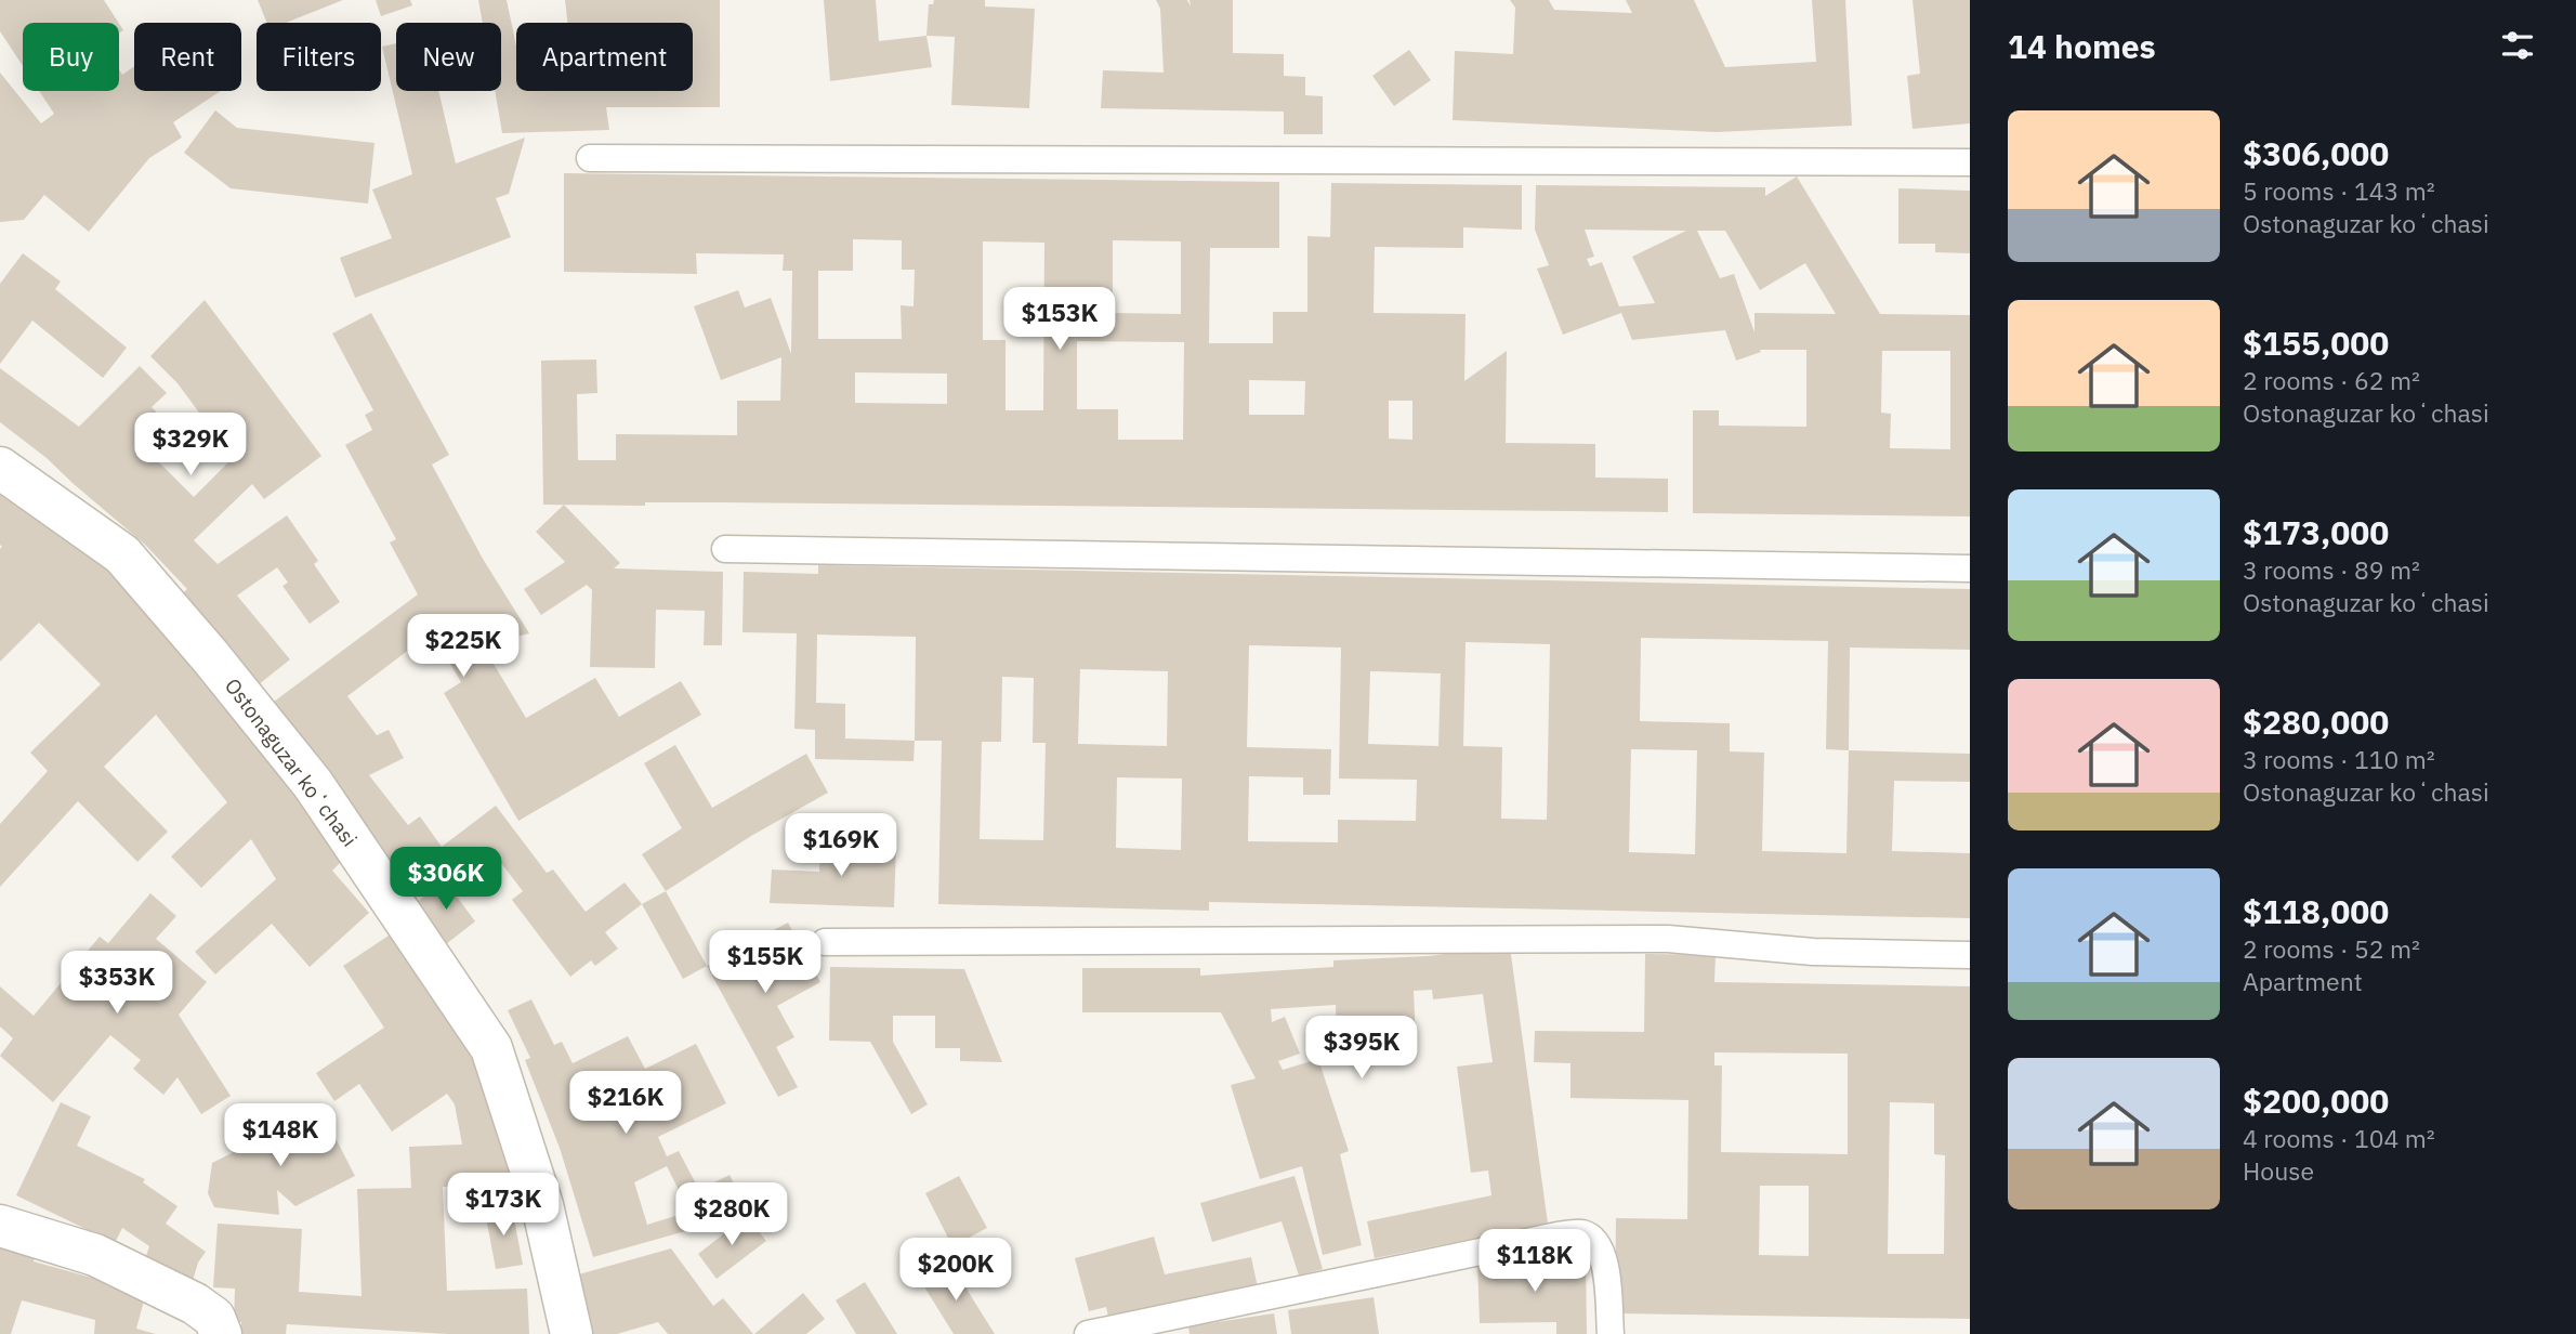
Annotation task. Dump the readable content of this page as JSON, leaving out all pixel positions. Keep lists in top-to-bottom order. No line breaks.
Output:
{"streets":{"street":["Ostonaguzar koʻchasi"]},"page":{"heading":"14 homes","chip":["Buy","Rent","Filters","New","Apartment"],"list":[{"name":"$306,000","note":"5 rooms · 143 m² · Ostonaguzar koʻchasi"},{"name":"$155,000","note":"2 rooms · 62 m² · Ostonaguzar koʻchasi"},{"name":"$173,000","note":"3 rooms · 89 m² · Ostonaguzar koʻchasi"},{"name":"$280,000","note":"3 rooms · 110 m² · Ostonaguzar koʻchasi"},{"name":"$118,000","note":"2 rooms · 52 m² · Apartment"},{"name":"$200,000","note":"4 rooms · 104 m² · House"}],"price":["$153K","$329K","$225K","$169K","$306K","$155K","$353K","$395K","$216K","$148K","$173K","$280K","$118K","$200K"]}}
